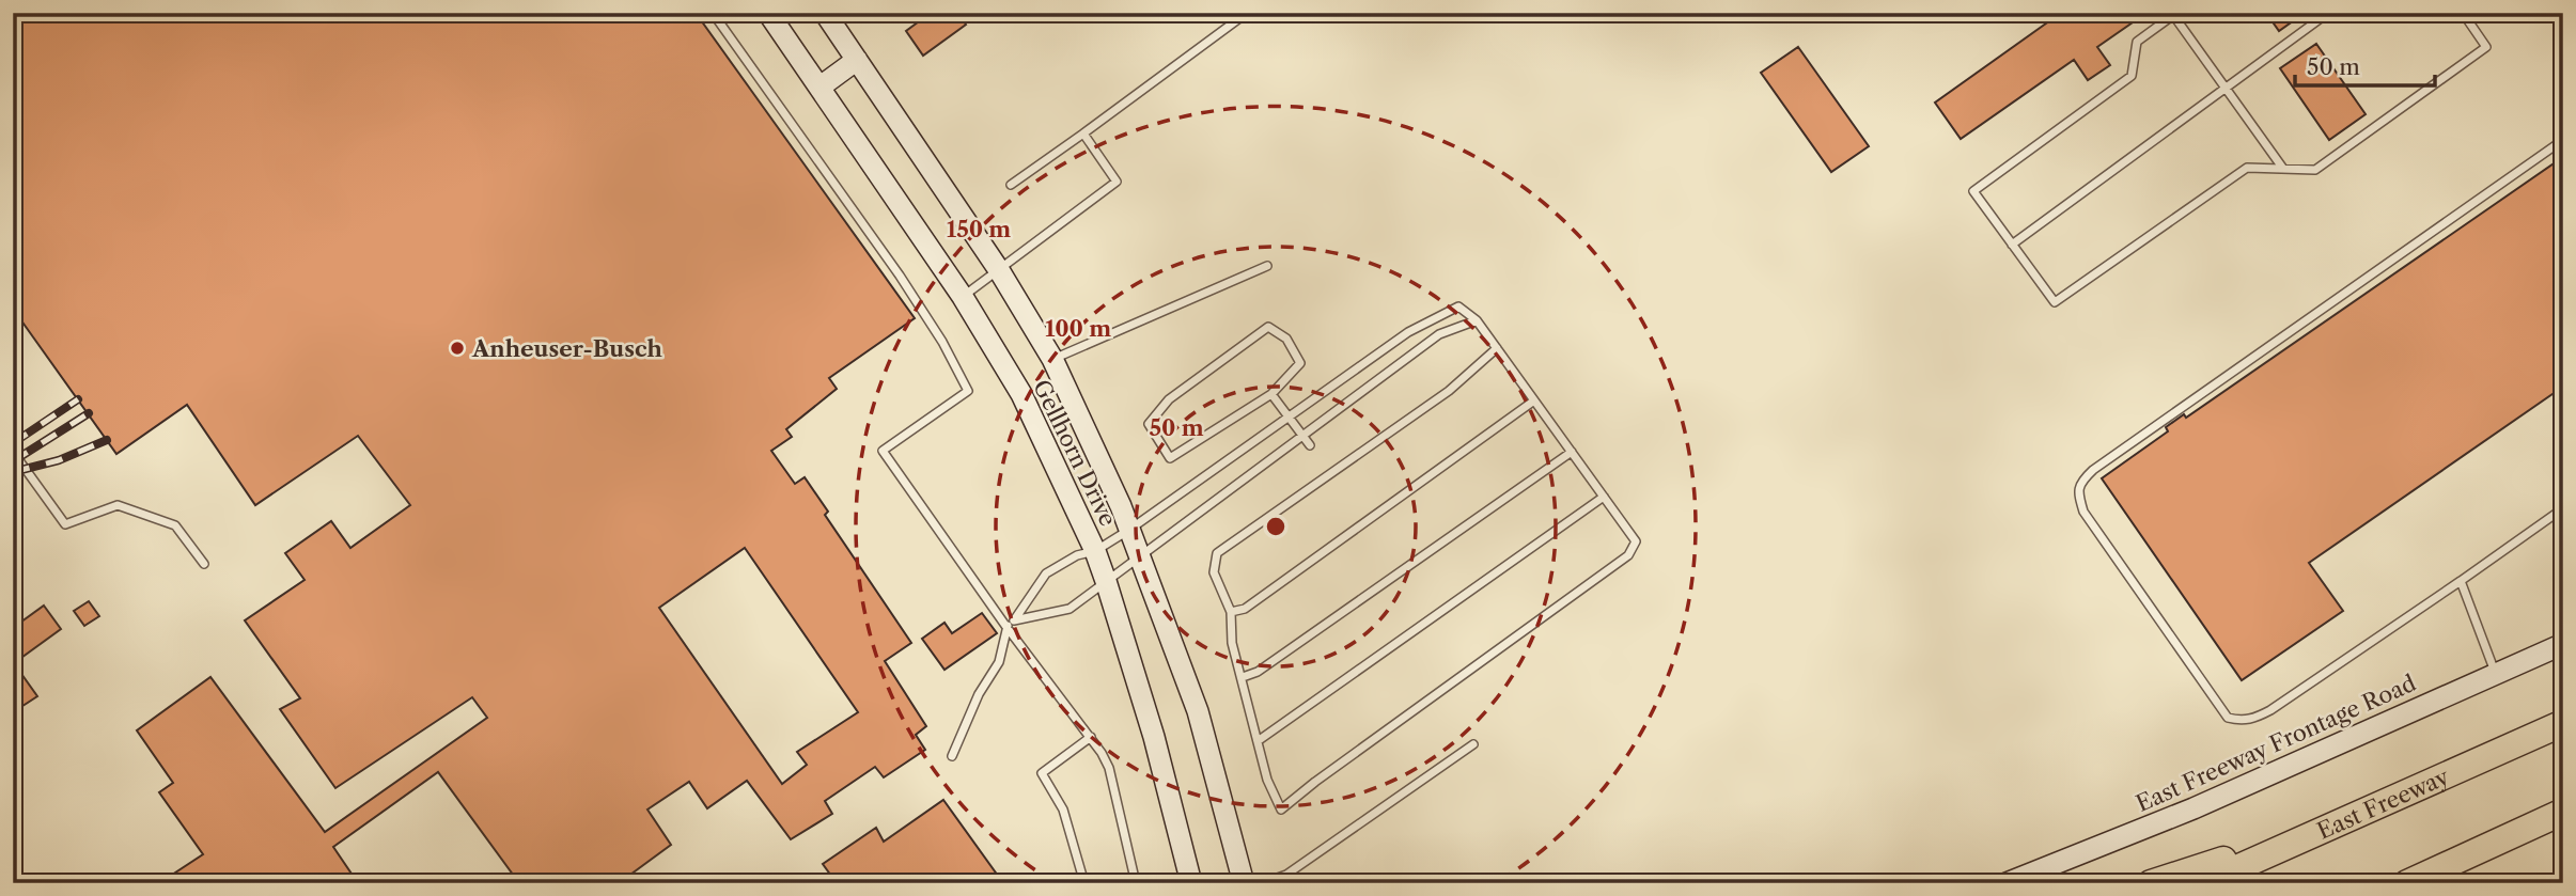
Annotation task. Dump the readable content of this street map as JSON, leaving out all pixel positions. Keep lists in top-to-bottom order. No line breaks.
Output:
{"streets":{"highway":["East Freeway"],"main road":["Gellhorn Drive","East Freeway Frontage Road"]},"places":["Anheuser-Busch"],"scale_bar":"50 m","rings":["150 m","100 m","50 m"]}
